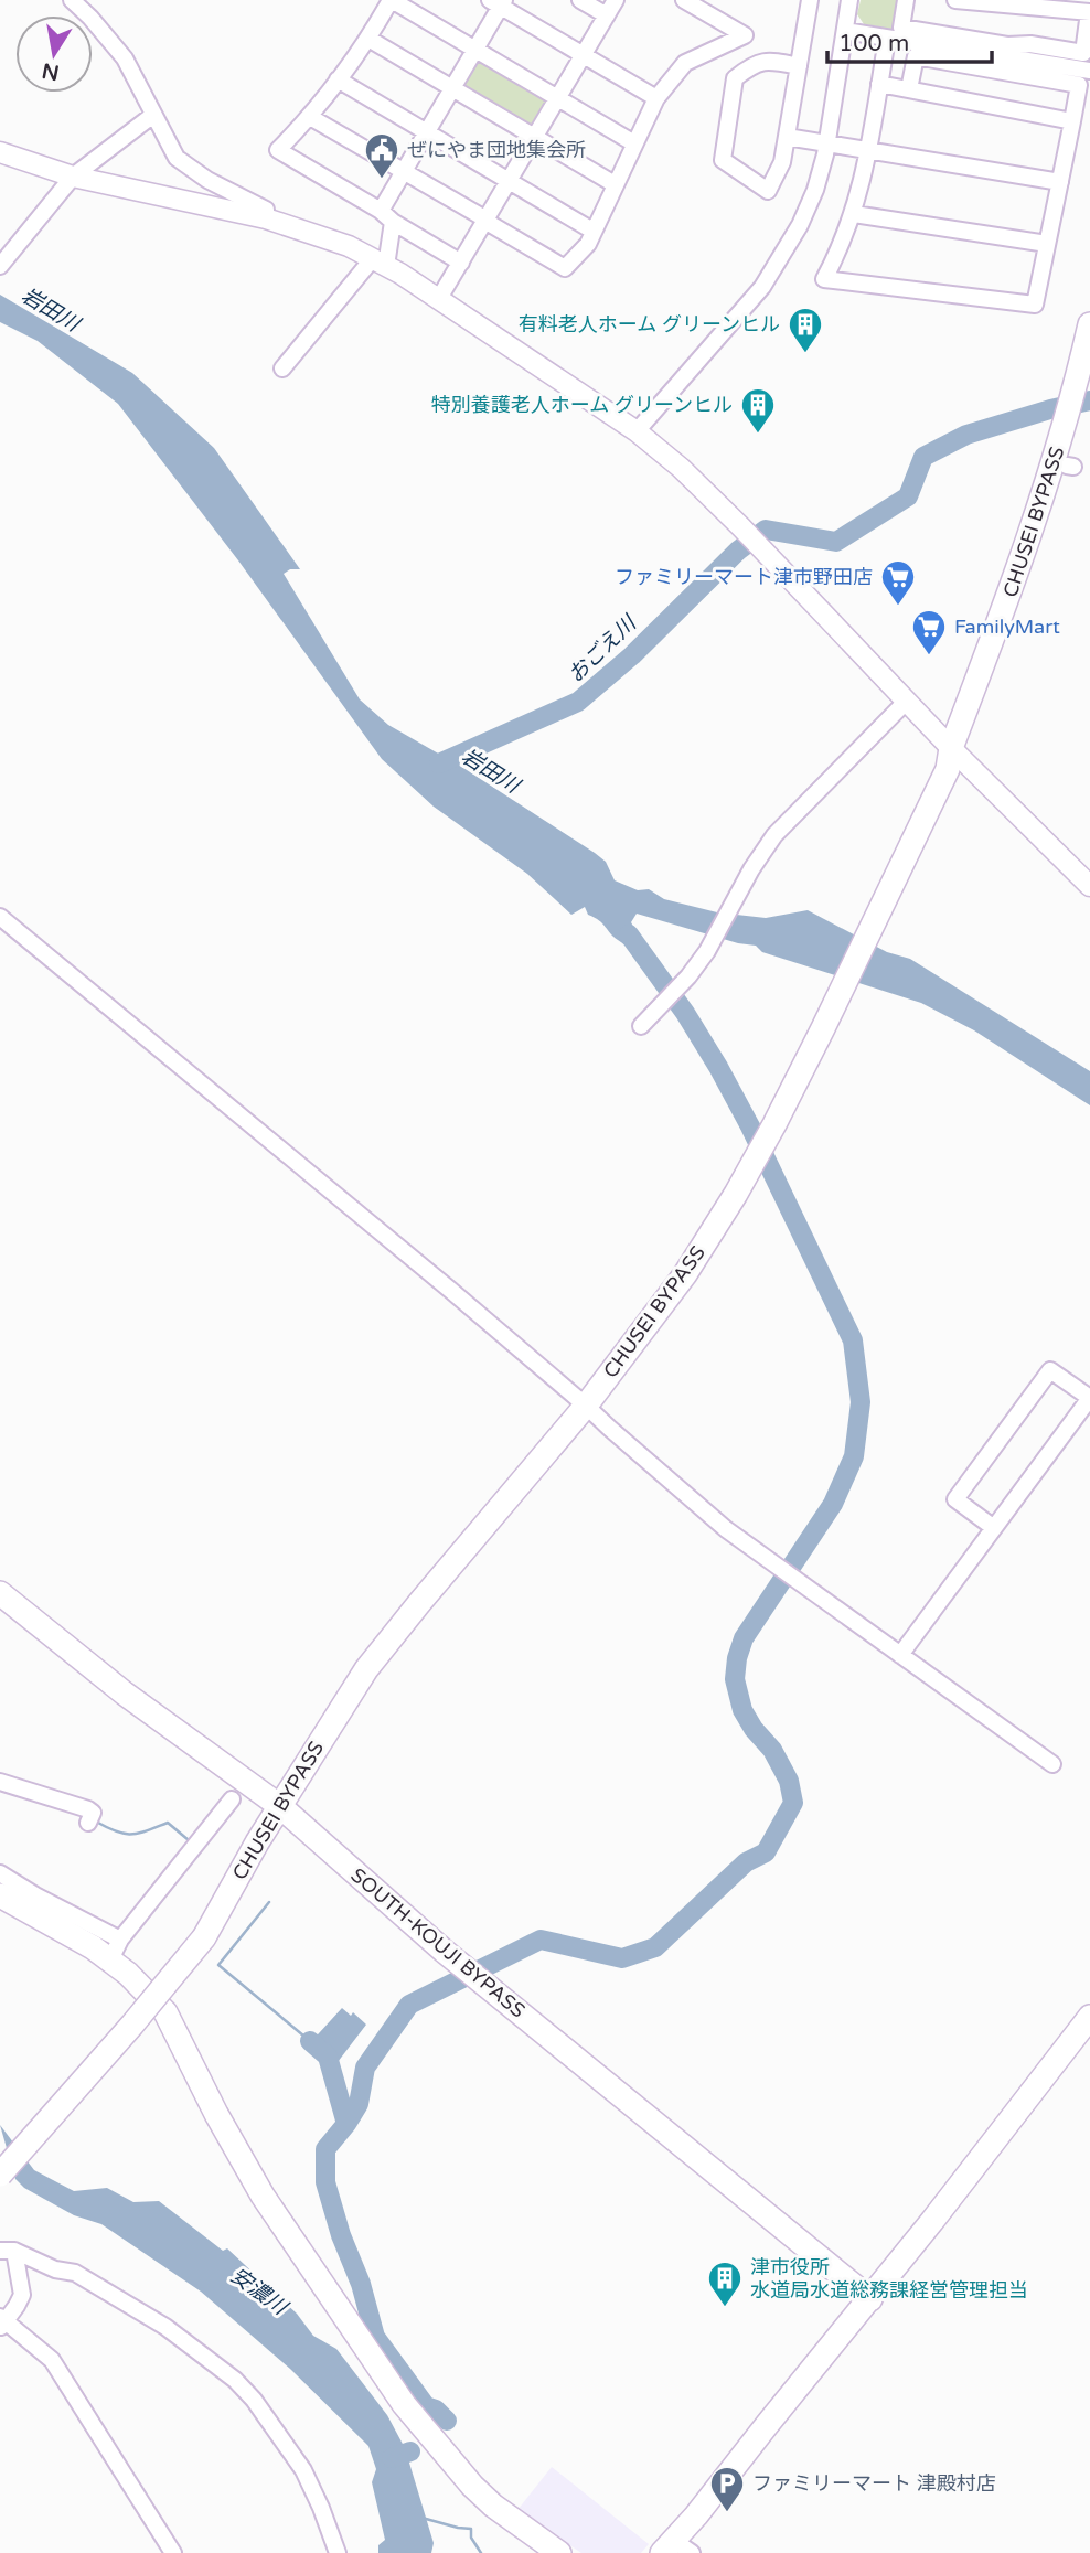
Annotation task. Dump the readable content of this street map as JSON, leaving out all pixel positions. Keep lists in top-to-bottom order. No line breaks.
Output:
{"streets":{"highway":["CHUSEI BYPASS","SOUTH-KOUJI BYPASS"]},"crossings":[["CHUSEI BYPASS","SOUTH-KOUJI BYPASS"]],"water":["岩田川","おごえ川","安濃川"],"places":{"public building":["ぜにやま団地集会所"],"building":["有料老人ホーム グリーンヒル","特別養護老人ホーム グリーンヒル","津市役所 水道局水道総務課経営管理担当"],"supermarket":["ファミリーマート津市野田店","FamilyMart"],"parking":["ファミリーマート 津殿村店"]},"scale_bar":"100 m","north":"bottom"}
